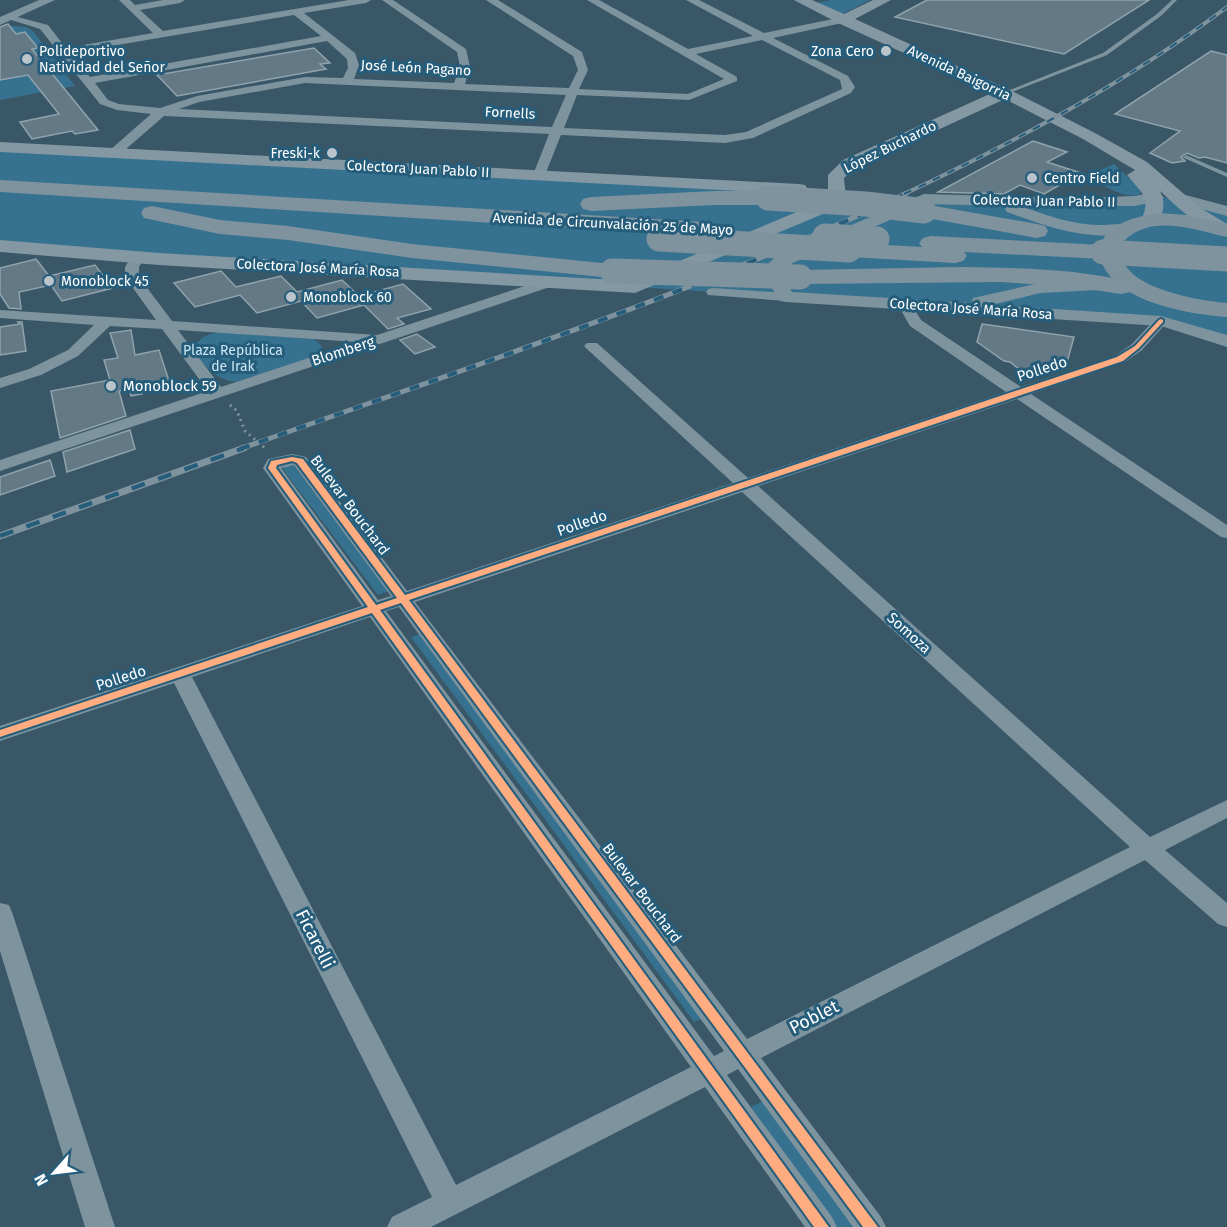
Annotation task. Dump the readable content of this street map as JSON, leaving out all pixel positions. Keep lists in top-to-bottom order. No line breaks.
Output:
{"streets":{"highway":["Avenida de Circunvalación 25 de Mayo"],"main road":["Avenida Baigorria","López Buchardo","Colectora Juan Pablo II","Colectora José María Rosa"],"street":["José León Pagano","Fornells","Blomberg","Polledo","Bulevar Bouchard","Somoza","Ficarelli","Poblet"]},"crossings":[["José León Pagano","Fornells"],["José León Pagano","Colectora Juan Pablo II"],["Avenida Baigorria","López Buchardo"],["Avenida Baigorria","Colectora Juan Pablo II"],["López Buchardo","Colectora Juan Pablo II"],["López Buchardo","Colectora José María Rosa"],["Colectora José María Rosa","Blomberg"],["Colectora José María Rosa","Polledo"],["Polledo","Bulevar Bouchard"],["Polledo","Somoza"],["Polledo","Ficarelli"],["Bulevar Bouchard","Poblet"],["Somoza","Poblet"],["Ficarelli","Poblet"]],"parks":["Plaza República de Irak"],"places":["Zona Cero","Polideportivo Natividad del Señor","Freski-k","Centro Field","Monoblock 45","Monoblock 60","Monoblock 59"],"north":"bottom left"}
